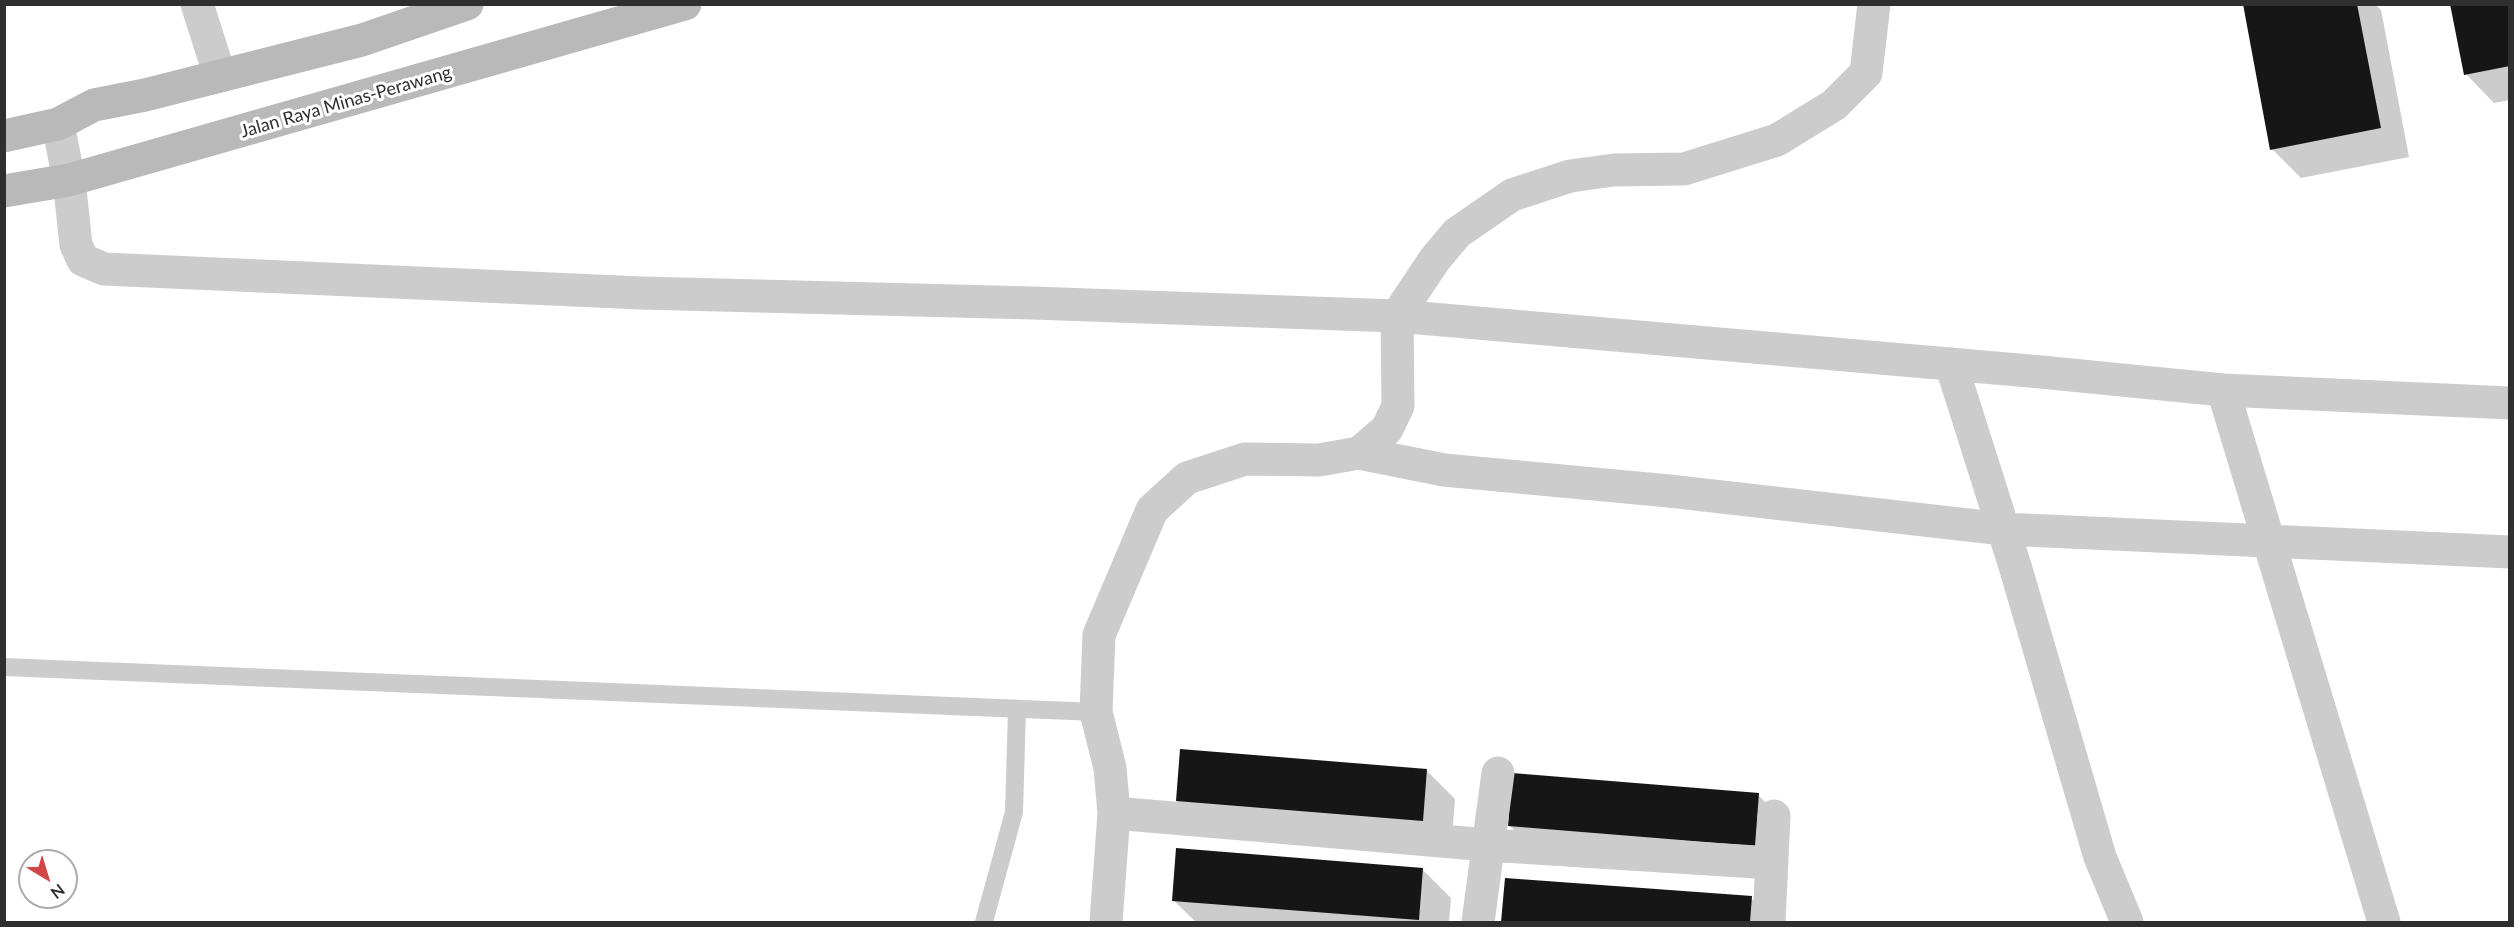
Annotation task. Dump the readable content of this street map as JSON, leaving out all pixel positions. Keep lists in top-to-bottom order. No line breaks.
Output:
{"streets":{"main road":["Jalan Raya Minas-Perawang"]},"north":"bottom right"}
